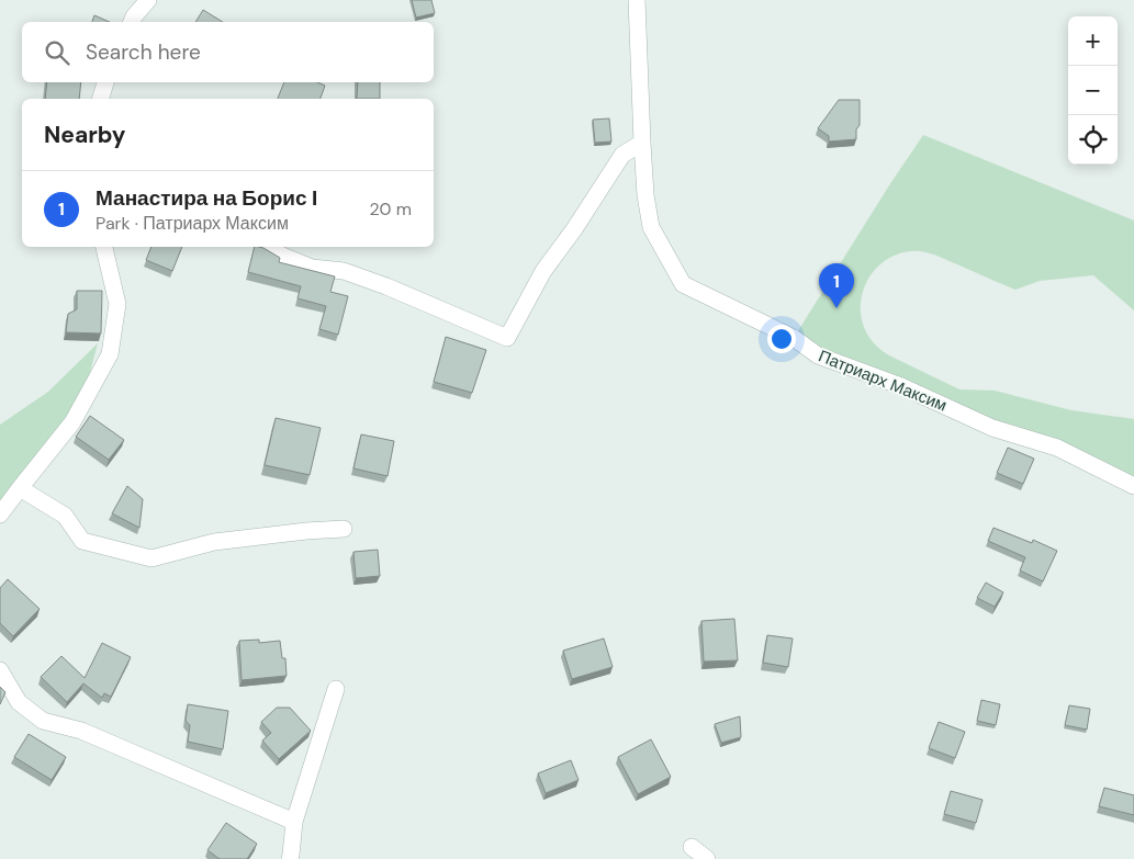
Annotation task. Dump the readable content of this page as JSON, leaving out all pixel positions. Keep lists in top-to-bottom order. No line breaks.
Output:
{"streets":{"street":["Патриарх Максим"]},"page":{"map_buttons":["+","−"],"search":"Search here","heading":"Nearby","list":[{"mark":"1","name":"Манастира на Борис І","note":"Park · Патриарх Максим","value":"20 m"}],"pins":"1"}}
